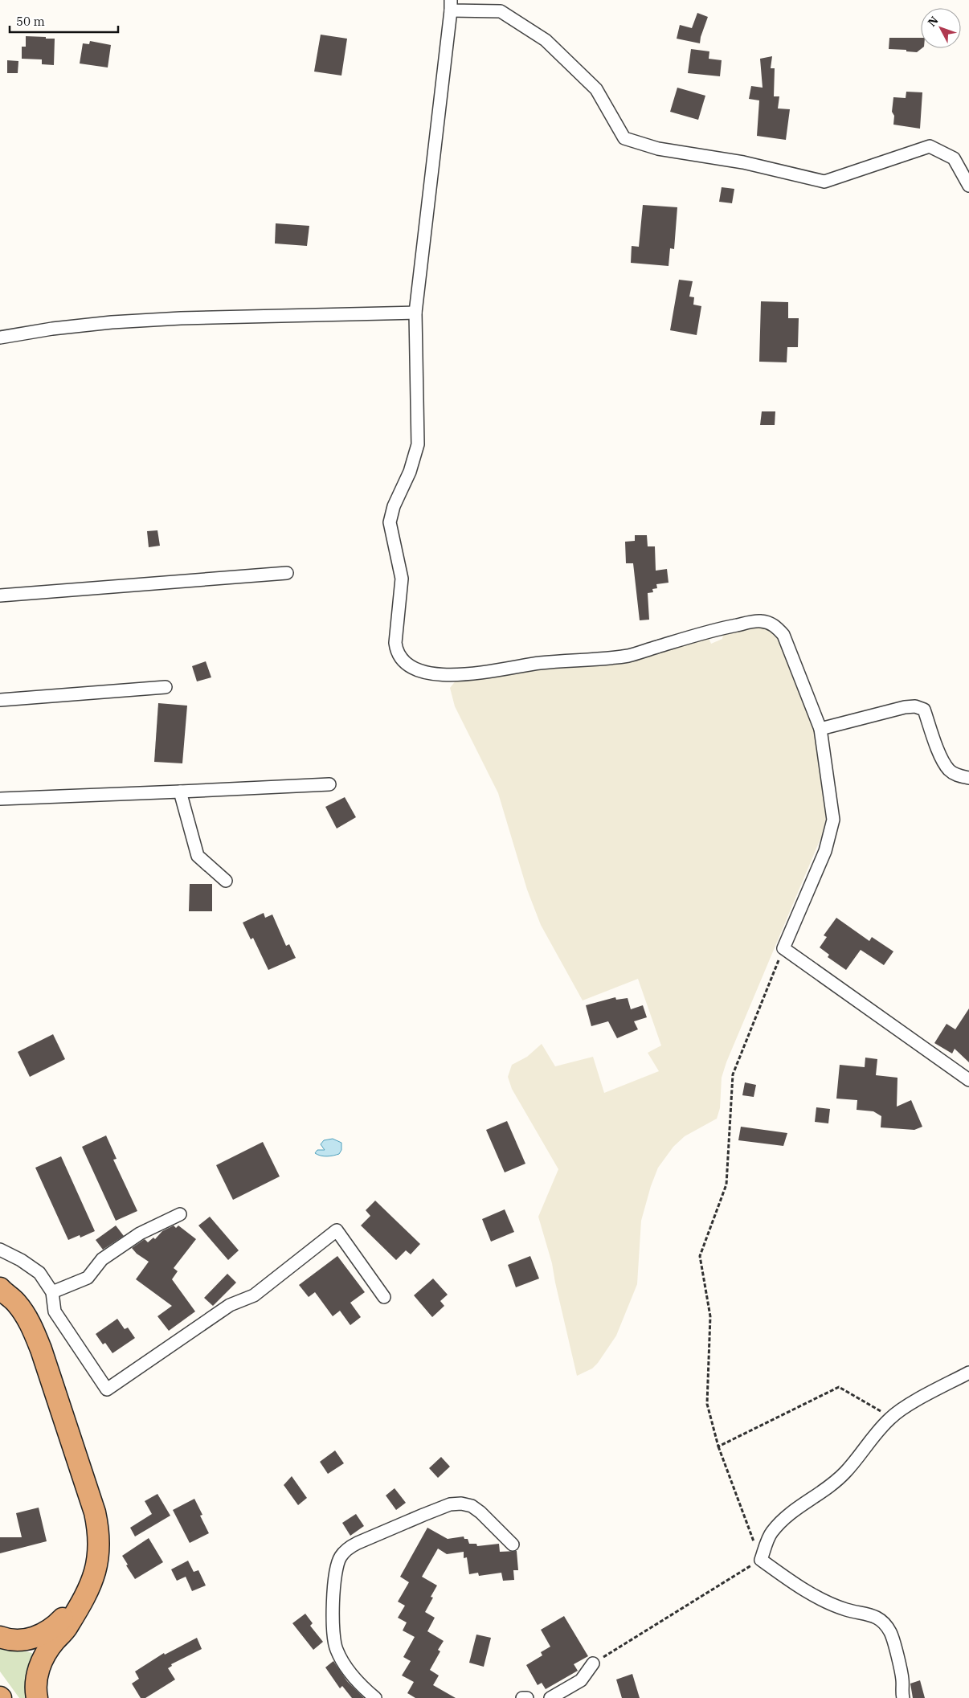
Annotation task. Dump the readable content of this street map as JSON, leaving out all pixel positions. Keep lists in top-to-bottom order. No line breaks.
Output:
{"scale_bar":"50 m","north":"top left"}
